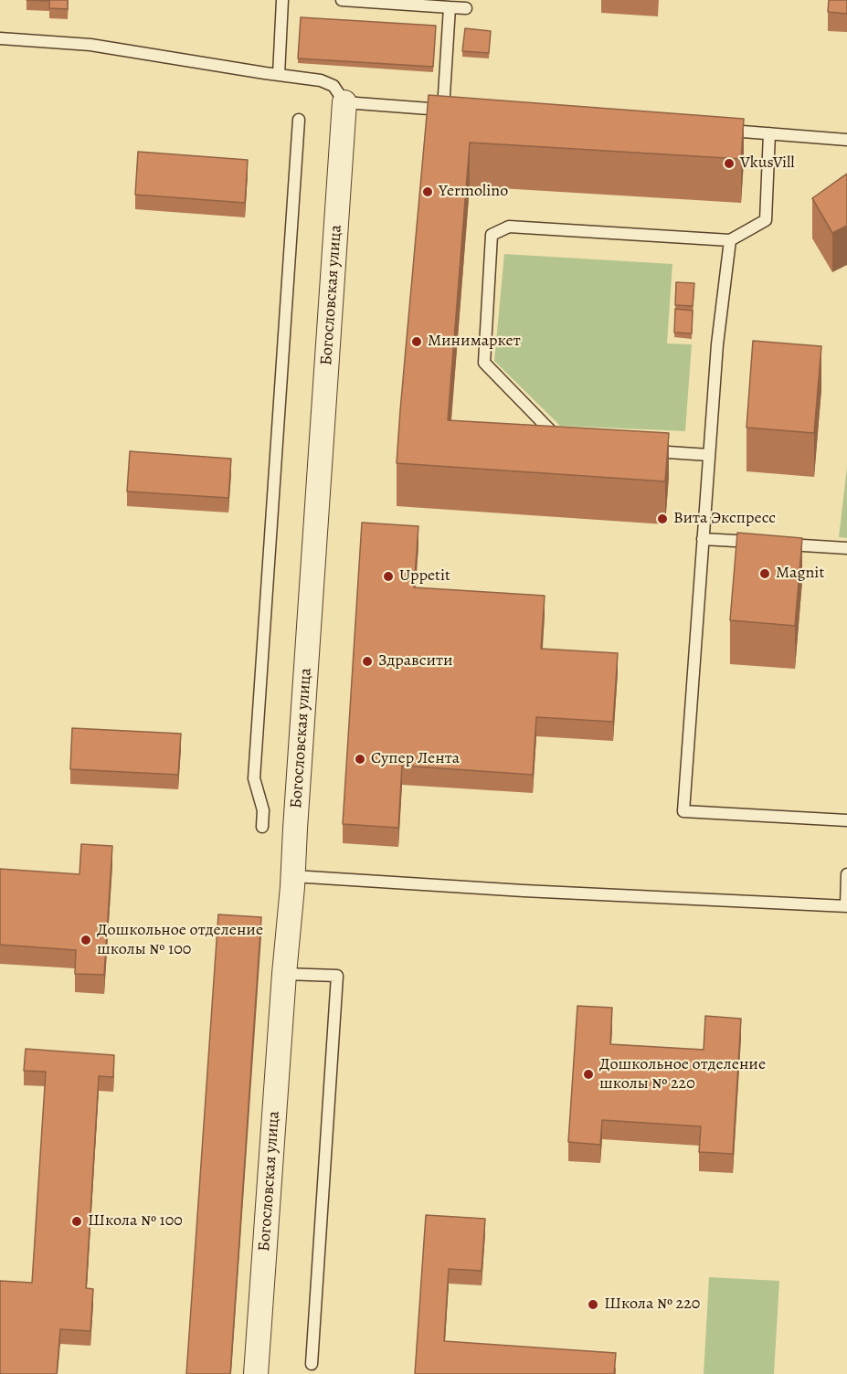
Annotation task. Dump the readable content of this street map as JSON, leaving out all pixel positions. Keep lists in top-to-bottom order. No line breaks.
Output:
{"streets":{"street":["Богословская улица"]},"places":["VkusVill","Yermolino","Минимаркет","Вита Экспресс","Magnit","Uppetit","Здравсити","Супер Лента","Дошкольное отделение школы № 100","Дошкольное отделение школы № 220","Школа № 100","Школа № 220"]}
